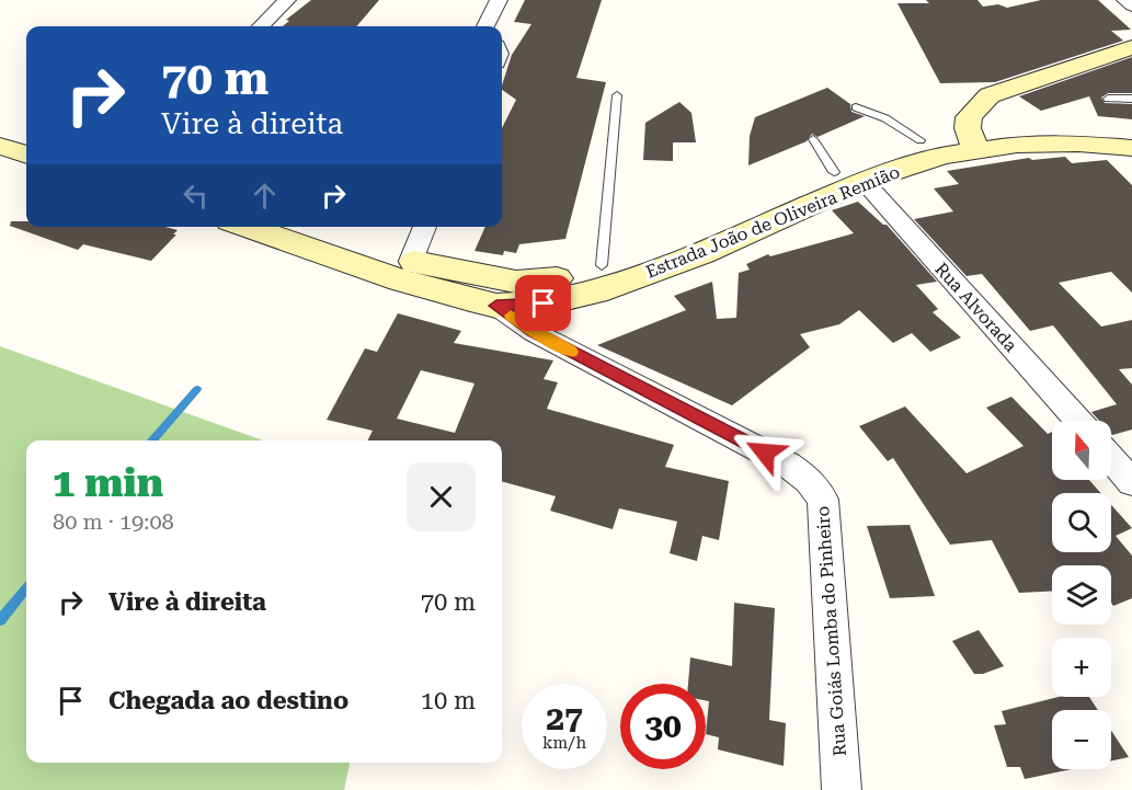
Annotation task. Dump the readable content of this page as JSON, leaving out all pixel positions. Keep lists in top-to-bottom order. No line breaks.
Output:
{"streets":{"main road":["Estrada João de Oliveira Remião"],"street":["Rua Alvorada","Rua Goiás Lomba do Pinheiro"]},"crossings":[["Estrada João de Oliveira Remião","Rua Alvorada"],["Estrada João de Oliveira Remião","Rua Goiás Lomba do Pinheiro"]],"north":"top","page":{"turn":["70 m","Vire à direita"],"map_buttons":["+","−"],"heading":["1 min","80 m · 19:08"],"list":[{"name":"Vire à direita","value":"70 m"},{"name":"Chegada ao destino","value":"10 m"}],"speed":"27 km/h","limit":"30"}}
